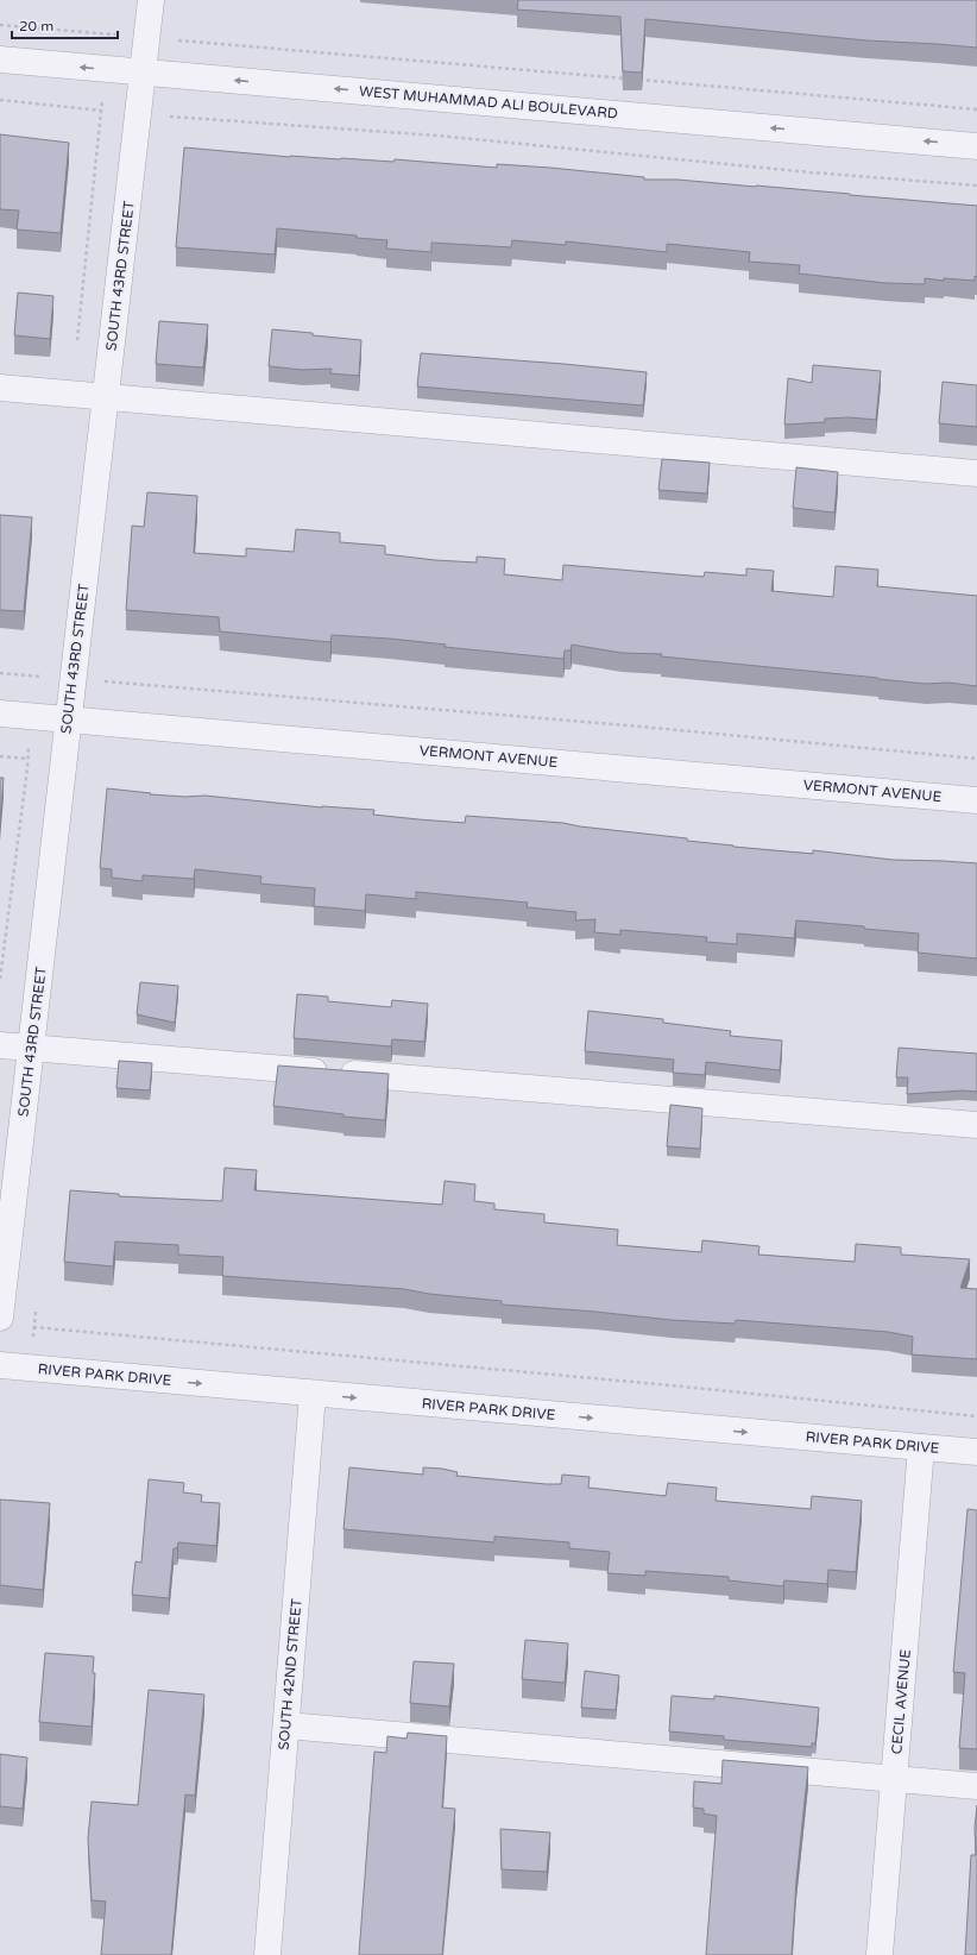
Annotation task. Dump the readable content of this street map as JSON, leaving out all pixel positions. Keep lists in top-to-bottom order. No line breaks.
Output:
{"streets":{"street":["WEST MUHAMMAD ALI BOULEVARD","SOUTH 43RD STREET","VERMONT AVENUE","RIVER PARK DRIVE","SOUTH 42ND STREET","CECIL AVENUE"]},"crossings":[["WEST MUHAMMAD ALI BOULEVARD","SOUTH 43RD STREET"],["SOUTH 43RD STREET","VERMONT AVENUE"],["RIVER PARK DRIVE","SOUTH 42ND STREET"],["RIVER PARK DRIVE","CECIL AVENUE"]],"one_way":["WEST MUHAMMAD ALI BOULEVARD","RIVER PARK DRIVE"],"scale_bar":"20 m"}
